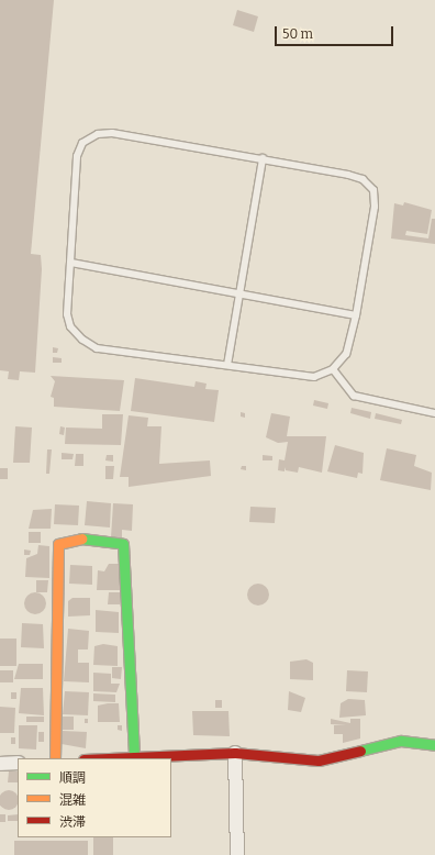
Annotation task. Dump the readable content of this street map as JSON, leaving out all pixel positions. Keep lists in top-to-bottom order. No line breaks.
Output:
{"legend":["順調","混雑","渋滞"],"scale_bar":"50 m"}
